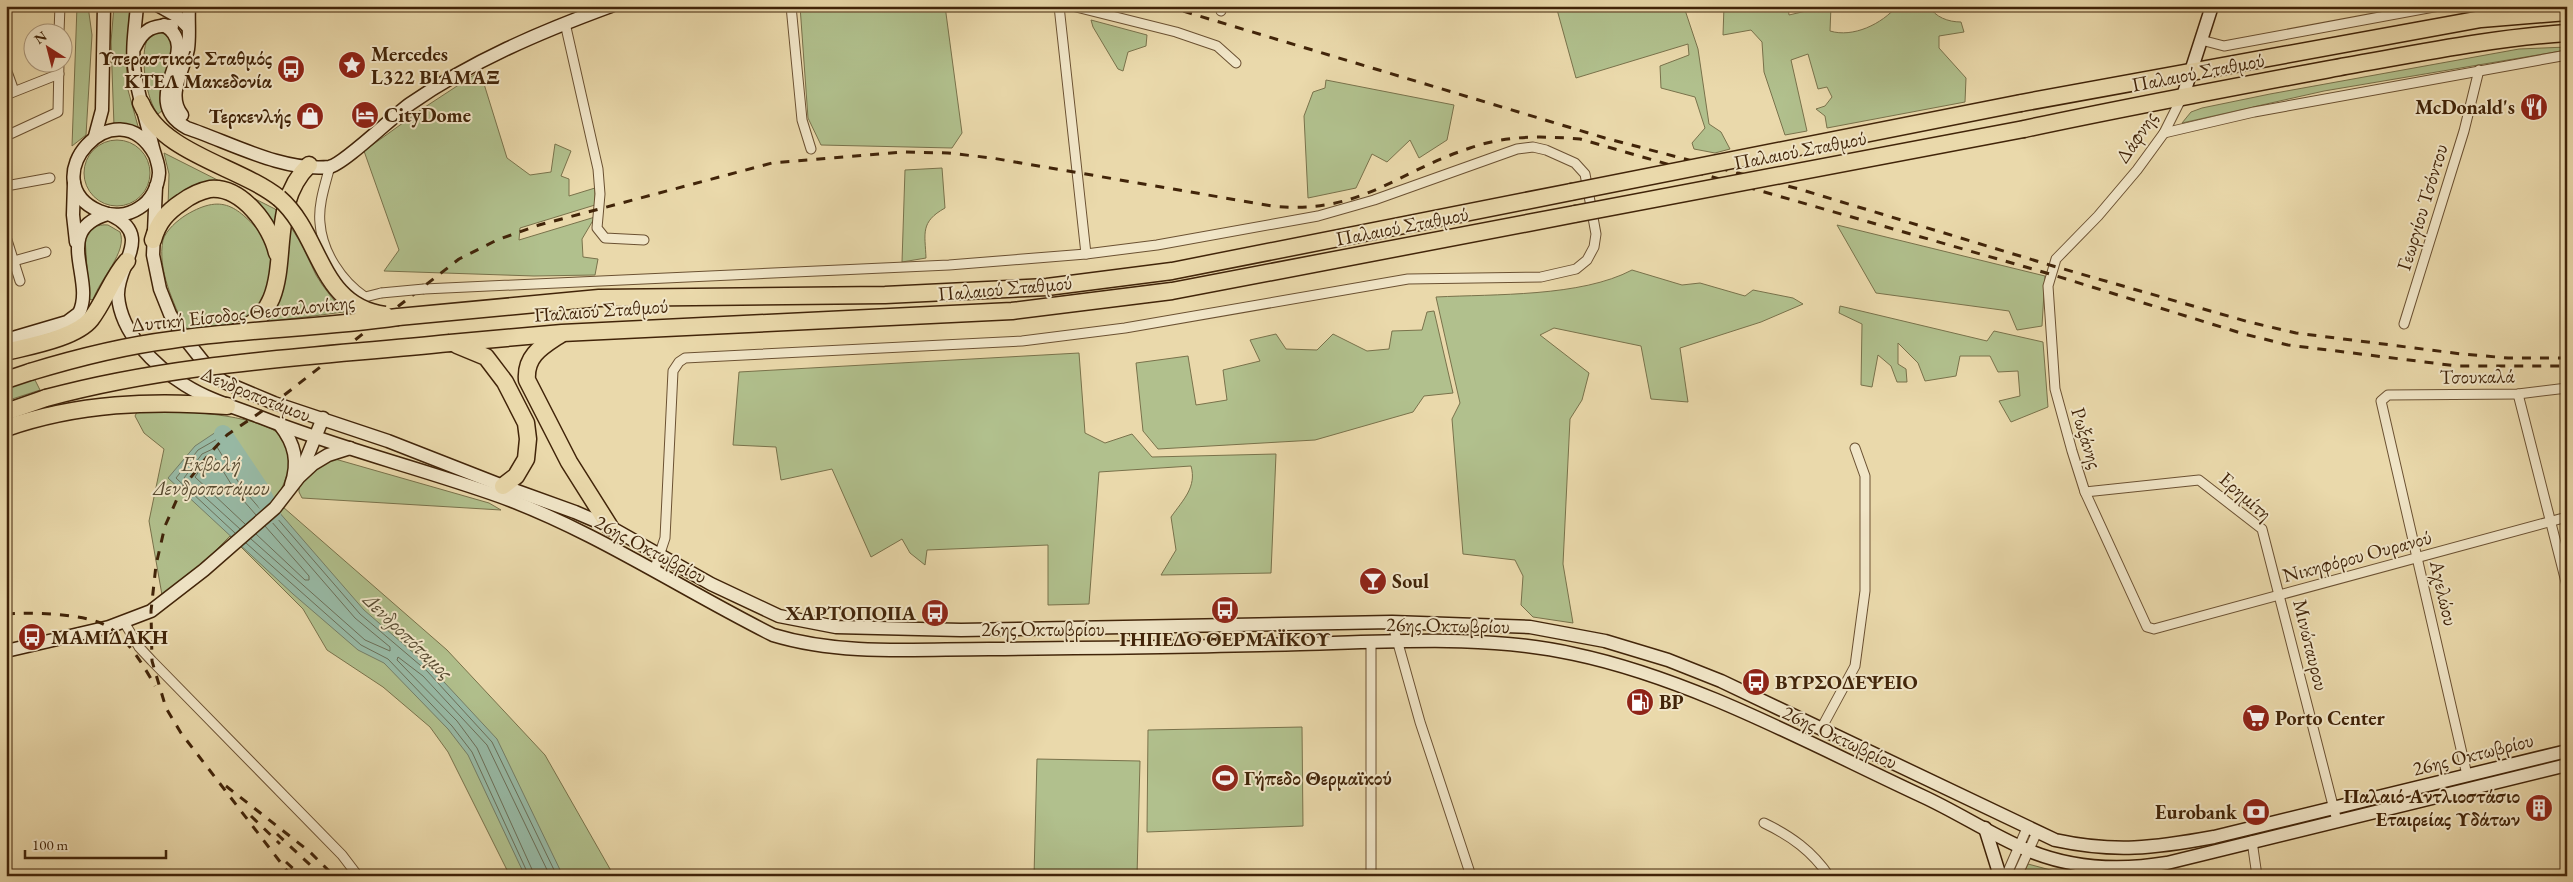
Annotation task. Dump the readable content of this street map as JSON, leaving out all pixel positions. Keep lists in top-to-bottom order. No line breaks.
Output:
{"streets":{"highway":["Παλαιού Σταθμού","Δυτική Είσοδος Θεσσαλονίκης"],"main road":["Δάφνης","Δενδροποτάμου","26ης Οκτωβρίου"],"street":["Γεωργίου Τσόντου","Τσουκαλά","Ρωξάνης","Ερημίτη","Νικηφόρου Ουρανού","Αχελώου","Μινώταυρου"]},"crossings":[["Παλαιού Σταθμού","Δάφνης"],["Παλαιού Σταθμού","Δυτική Είσοδος Θεσσαλονίκης"],["Δάφνης","Ρωξάνης"],["Τσουκαλά","Αχελώου"],["Δενδροποτάμου","26ης Οκτωβρίου"],["Ρωξάνης","Ερημίτη"],["Ρωξάνης","Νικηφόρου Ουρανού"],["Ερημίτη","Νικηφόρου Ουρανού"],["Ερημίτη","Μινώταυρου"],["26ης Οκτωβρίου","Αχελώου"],["26ης Οκτωβρίου","Μινώταυρου"],["Νικηφόρου Ουρανού","Αχελώου"],["Νικηφόρου Ουρανού","Μινώταυρου"]],"water":["Εκβολή Δενδροποτάμου","Δενδροπόταμος"],"places":{"place":["Mercedes L322 ΒΙΑΜΑΞ"],"bus stop":["Υπεραστικός Σταθμός ΚΤΕΛ Μακεδονία","ΓΗΠΕΔΟ ΘΕΡΜΑΪΚΟΥ","ΧΑΡΤΟΠΟΙΙΑ","ΜΑΜΙΔΑΚΗ","ΒΥΡΣΟΔΕΨΕΙΟ"],"restaurant":["McDonald's"],"hotel":["CityDome"],"shop":["Τερκενλής"],"bar":["Soul"],"fuel station":["BP"],"supermarket":["Porto Center"],"sports":["Γήπεδο Θερμαϊκού"],"building":["Παλαιό Αντλιοστάσιο Εταιρείας Υδάτων"],"bank":["Eurobank"]},"scale_bar":"100 m","north":"top left"}
